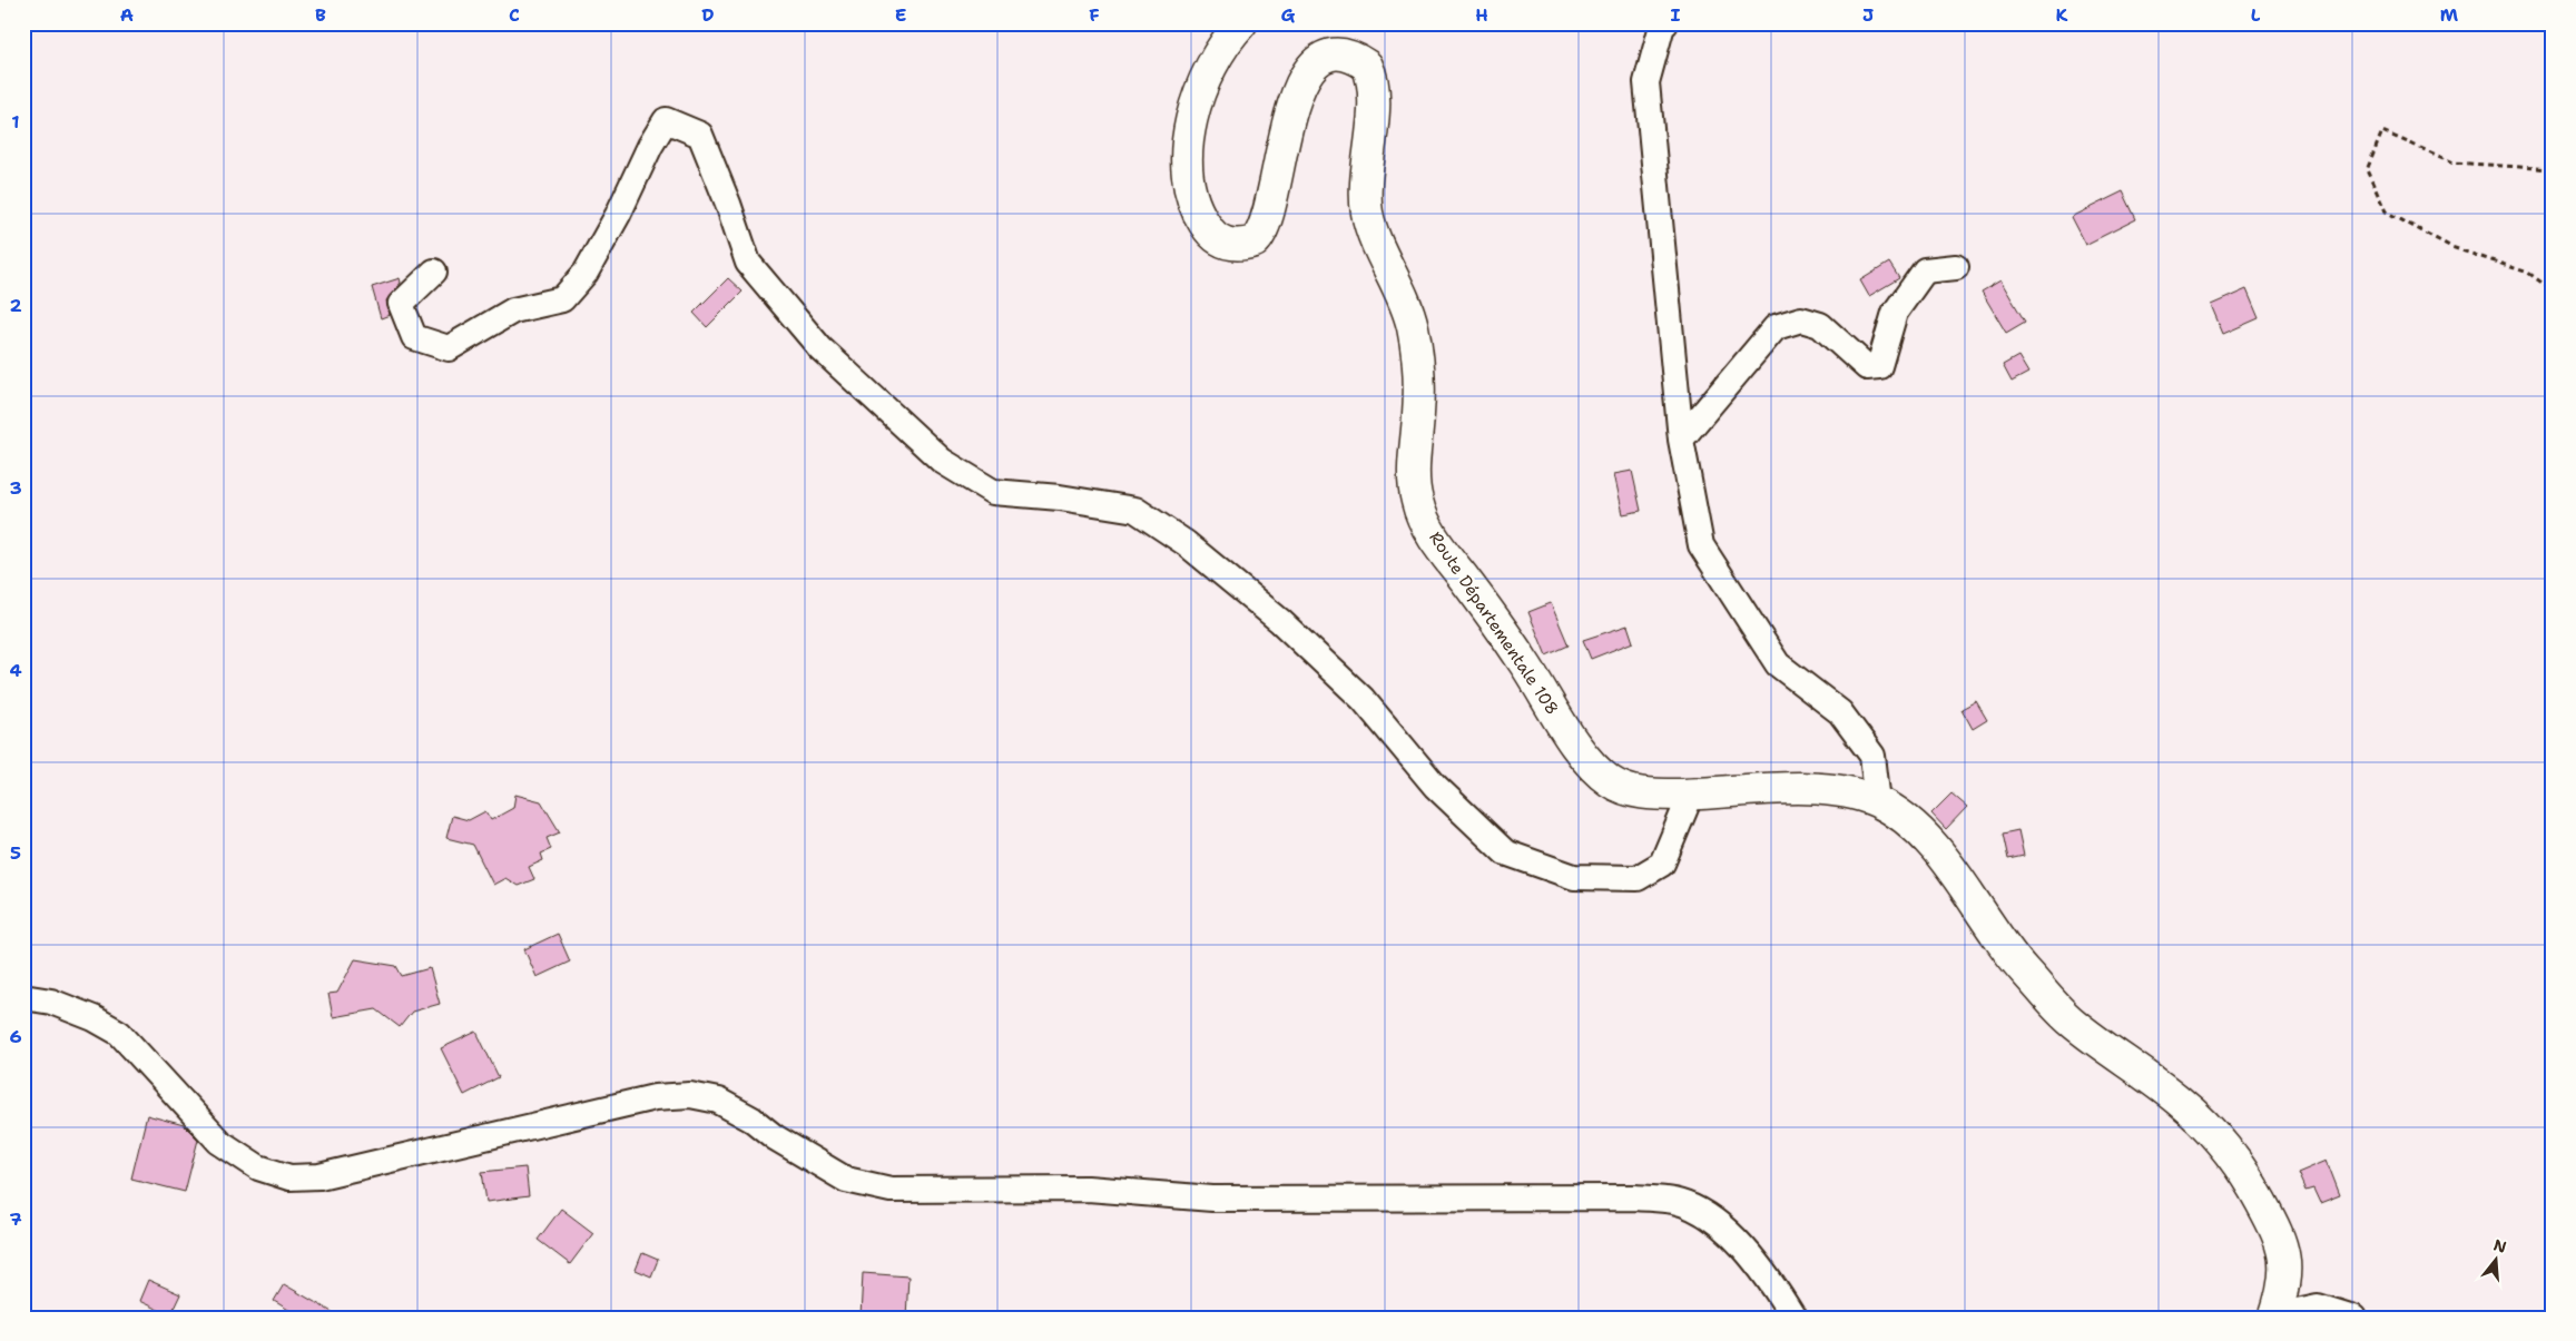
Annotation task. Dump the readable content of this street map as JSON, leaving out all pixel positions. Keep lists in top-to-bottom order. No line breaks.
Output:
{"streets":{"main road":["Route Départementale 108"]},"north":"top","grid":{"columns":["A","B","C","D","E","F","G","H","I","J","K","L","M"],"rows":["1","2","3","4","5","6","7"]}}
